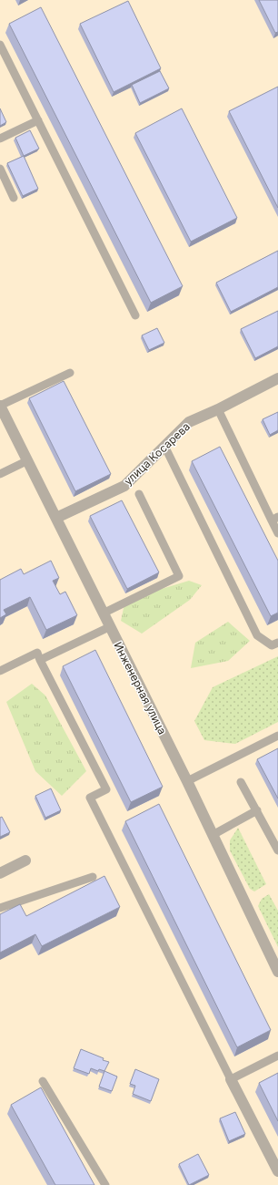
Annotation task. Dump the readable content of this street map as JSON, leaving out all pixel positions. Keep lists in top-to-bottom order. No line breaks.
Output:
{"streets":{"street":["улица Косарева","Инженерная улица"]},"crossings":[["улица Косарева","Инженерная улица"]]}
